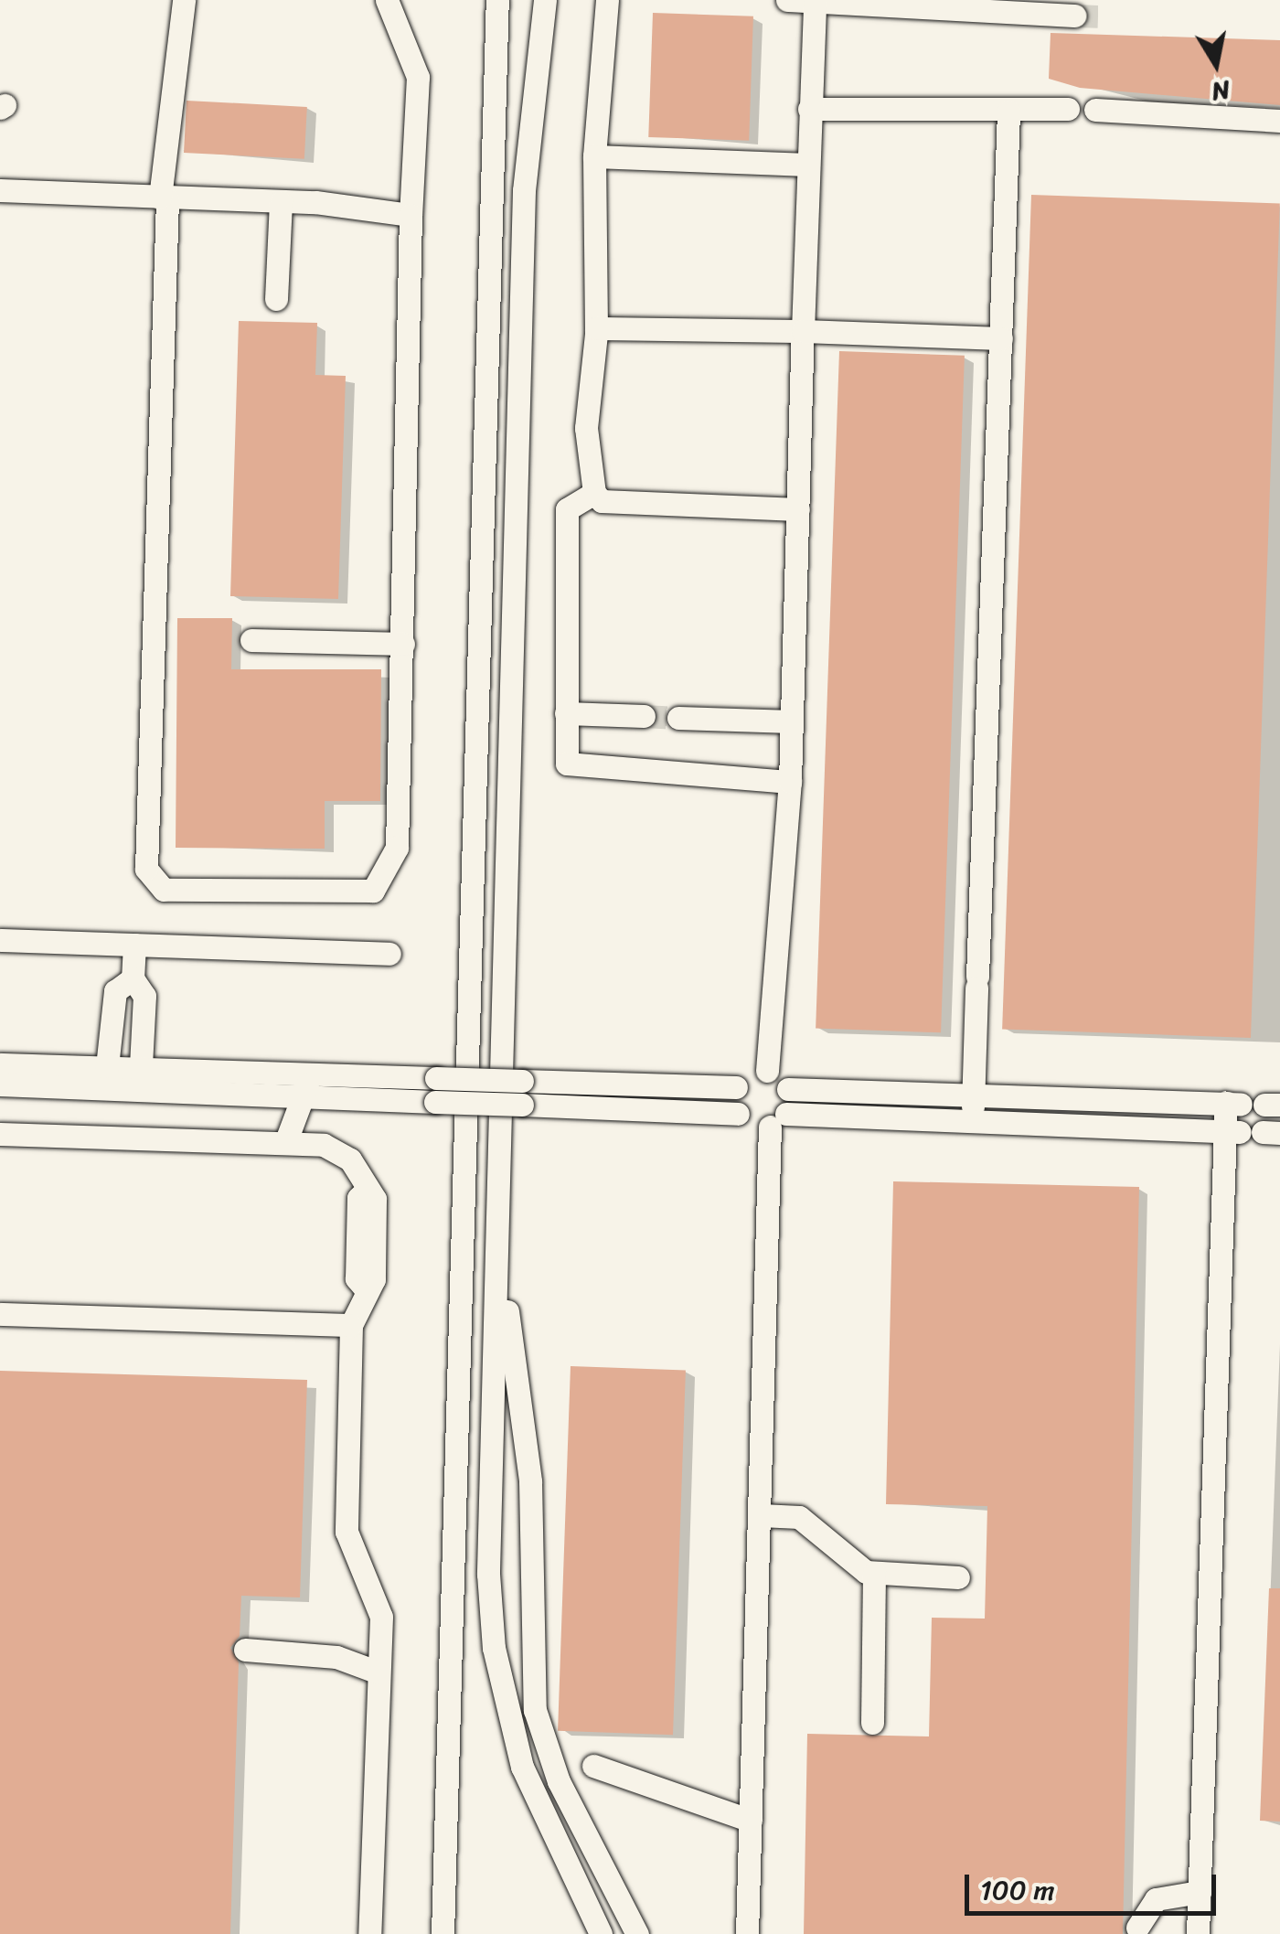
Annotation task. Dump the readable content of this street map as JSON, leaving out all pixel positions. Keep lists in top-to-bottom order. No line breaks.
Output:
{"scale_bar":"100 m","north":"bottom"}
